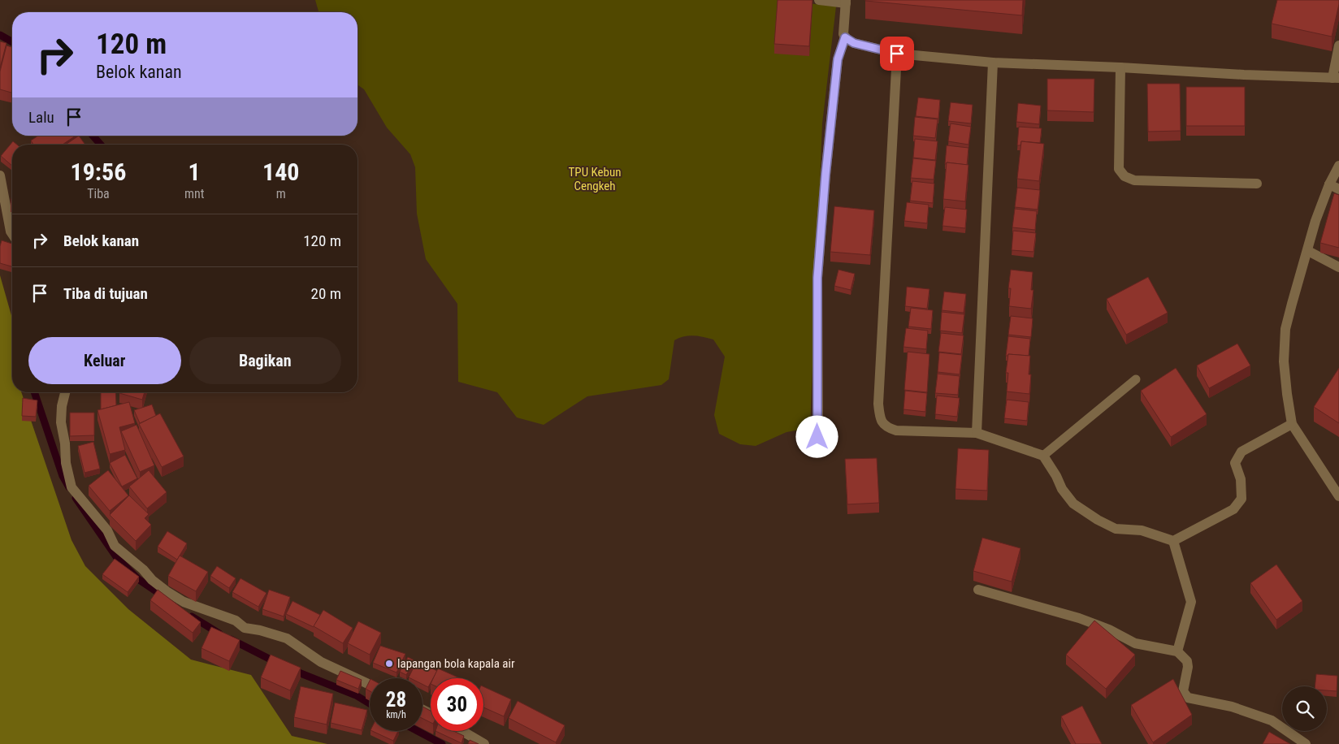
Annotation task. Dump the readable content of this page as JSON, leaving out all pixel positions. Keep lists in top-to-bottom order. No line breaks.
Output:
{"parks":["TPU Kebun Cengkeh"],"places":["lapangan bola kapala air"],"page":{"turn":["120 m","Belok kanan"],"then":"Lalu","eta":["19:56","Tiba","1","mnt","140","m"],"list":[{"name":"Belok kanan","value":"120 m"},{"name":"Tiba di tujuan","value":"20 m"}],"buttons":["Keluar","Bagikan"],"speed":"28 km/h","limit":"30"}}
